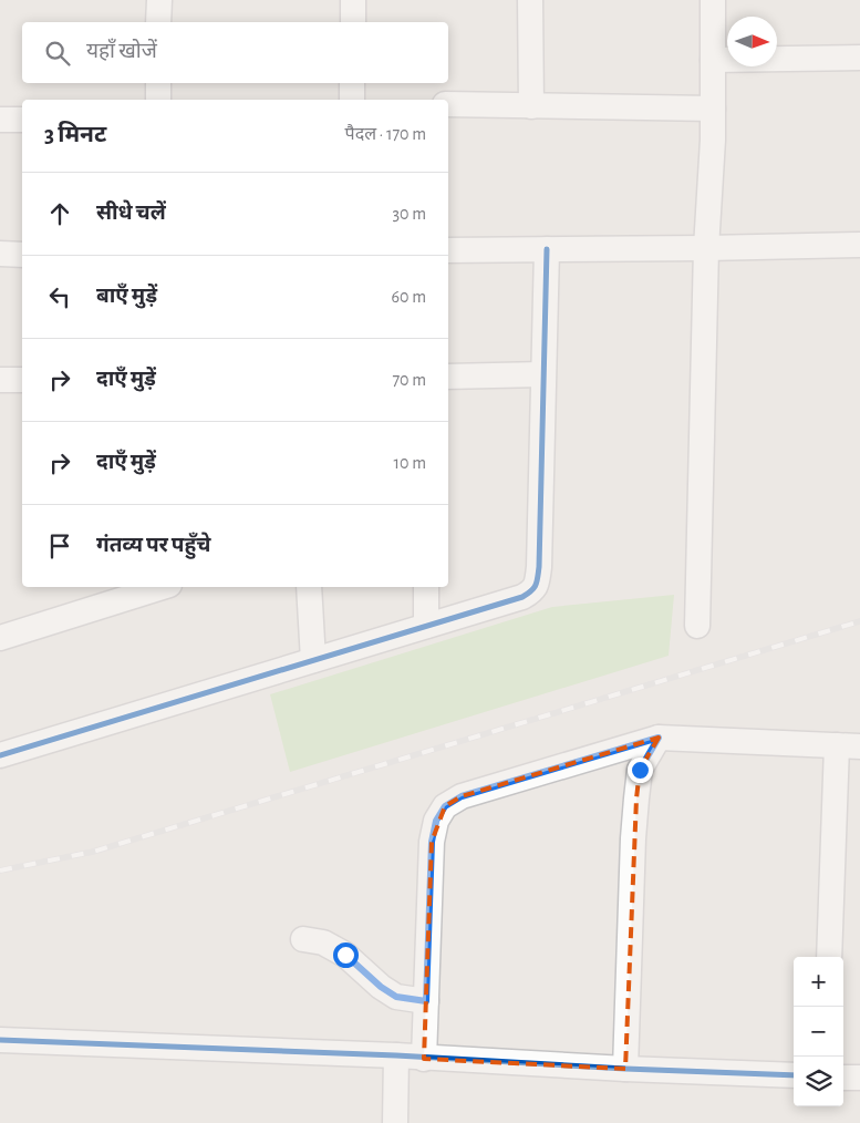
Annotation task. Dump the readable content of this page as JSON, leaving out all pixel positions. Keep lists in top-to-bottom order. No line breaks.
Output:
{"north":"right","page":{"search":"यहाँ खोजें","heading":["3 मिनट","पैदल · 170 m"],"list":[["सीधे चलें","30 m"],["बाएँ मुड़ें","60 m"],["दाएँ मुड़ें","70 m"],["दाएँ मुड़ें","10 m"],"गंतव्य पर पहुँचे"],"map_buttons":["+","−"]}}
